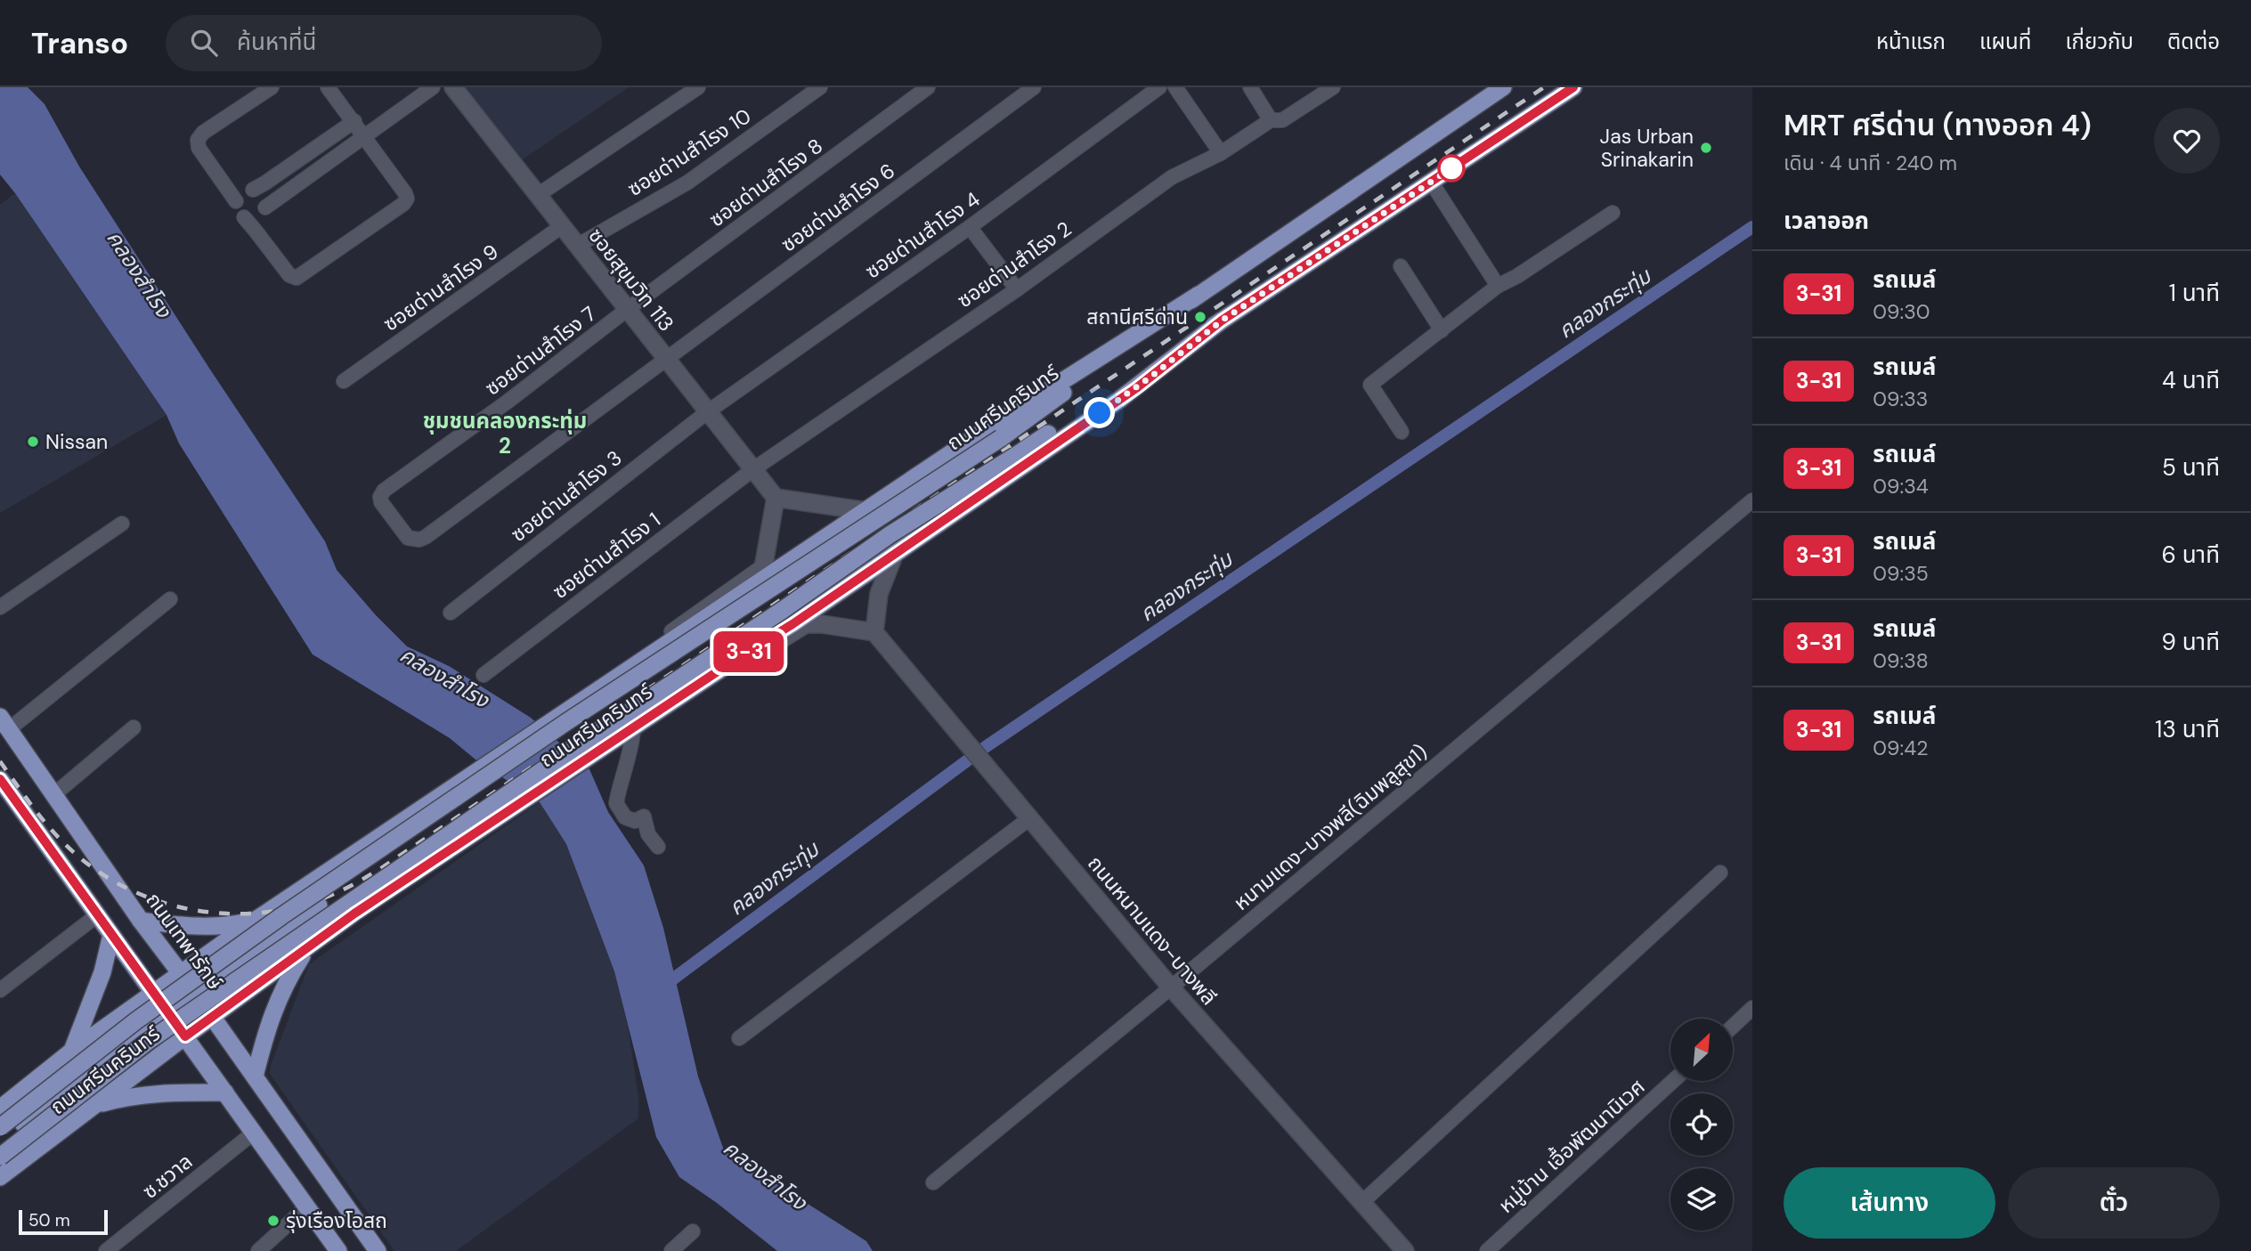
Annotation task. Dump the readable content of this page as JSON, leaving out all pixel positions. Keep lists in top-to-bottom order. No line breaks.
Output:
{"streets":{"main road":["ซอยสุขุมวิท 113","ถนนศรีนครินทร์","ถนนหนามแดง-บางพลี","ถนนเทพารักษ์"],"street":["ซอยด่านสำโรง 10","ซอยด่านสำโรง 8","ซอยด่านสำโรง 6","ซอยด่านสำโรง 4","ซอยด่านสำโรง 2","ซอยด่านสำโรง 9","ซอยด่านสำโรง 7","ซอยด่านสำโรง 3","ซอยด่านสำโรง 1","หนามแดง-บางพลี(ฉิมพลูสุข1)","หมู่บ้าน เอื้อพัฒนานิเวศ","ซ.ชวาล"]},"crossings":[["ซอยด่านสำโรง 10","ซอยสุขุมวิท 113"],["ซอยด่านสำโรง 8","ซอยสุขุมวิท 113"],["ซอยด่านสำโรง 8","ซอยด่านสำโรง 7"],["ซอยด่านสำโรง 6","ซอยสุขุมวิท 113"],["ซอยด่านสำโรง 6","ซอยด่านสำโรง 7"],["ซอยด่านสำโรง 4","ซอยสุขุมวิท 113"],["ซอยด่านสำโรง 4","ซอยด่านสำโรง 3"],["ซอยด่านสำโรง 2","ซอยสุขุมวิท 113"],["ซอยด่านสำโรง 2","ซอยด่านสำโรง 1"],["ซอยสุขุมวิท 113","ซอยด่านสำโรง 9"],["ซอยสุขุมวิท 113","ซอยด่านสำโรง 7"],["ซอยสุขุมวิท 113","ซอยด่านสำโรง 3"],["ซอยสุขุมวิท 113","ซอยด่านสำโรง 1"],["ถนนศรีนครินทร์","ถนนเทพารักษ์"],["หนามแดง-บางพลี(ฉิมพลูสุข1)","ถนนหนามแดง-บางพลี"]],"districts":["ชุมชนคลองกระทุ่ม 2"],"water":["คลองสำโรง","คลองกระทุ่ม"],"places":["Jas Urban Srinakarin","สถานีศรีด่าน","Nissan","รุ่งเรืองโอสถ"],"lines":["bus line 3-31"],"scale_bar":"50 m","north":"top right","page":{"header":"Transo","search":"ค้นหาที่นี่","nav":["หน้าแรก","แผนที่","เกี่ยวกับ","ติดต่อ"],"on_map":"3-31","heading":[["MRT ศรีด่าน (ทางออก 4)","เดิน · 4 นาที · 240 m"],"เวลาออก"],"list":[{"mark":"3-31","name":"รถเมล์","note":"09:30","value":"1 นาที"},{"mark":"3-31","name":"รถเมล์","note":"09:33","value":"4 นาที"},{"mark":"3-31","name":"รถเมล์","note":"09:34","value":"5 นาที"},{"mark":"3-31","name":"รถเมล์","note":"09:35","value":"6 นาที"},{"mark":"3-31","name":"รถเมล์","note":"09:38","value":"9 นาที"},{"mark":"3-31","name":"รถเมล์","note":"09:42","value":"13 นาที"}],"buttons":["เส้นทาง","ตั๋ว"],"scale":"50 m"}}
